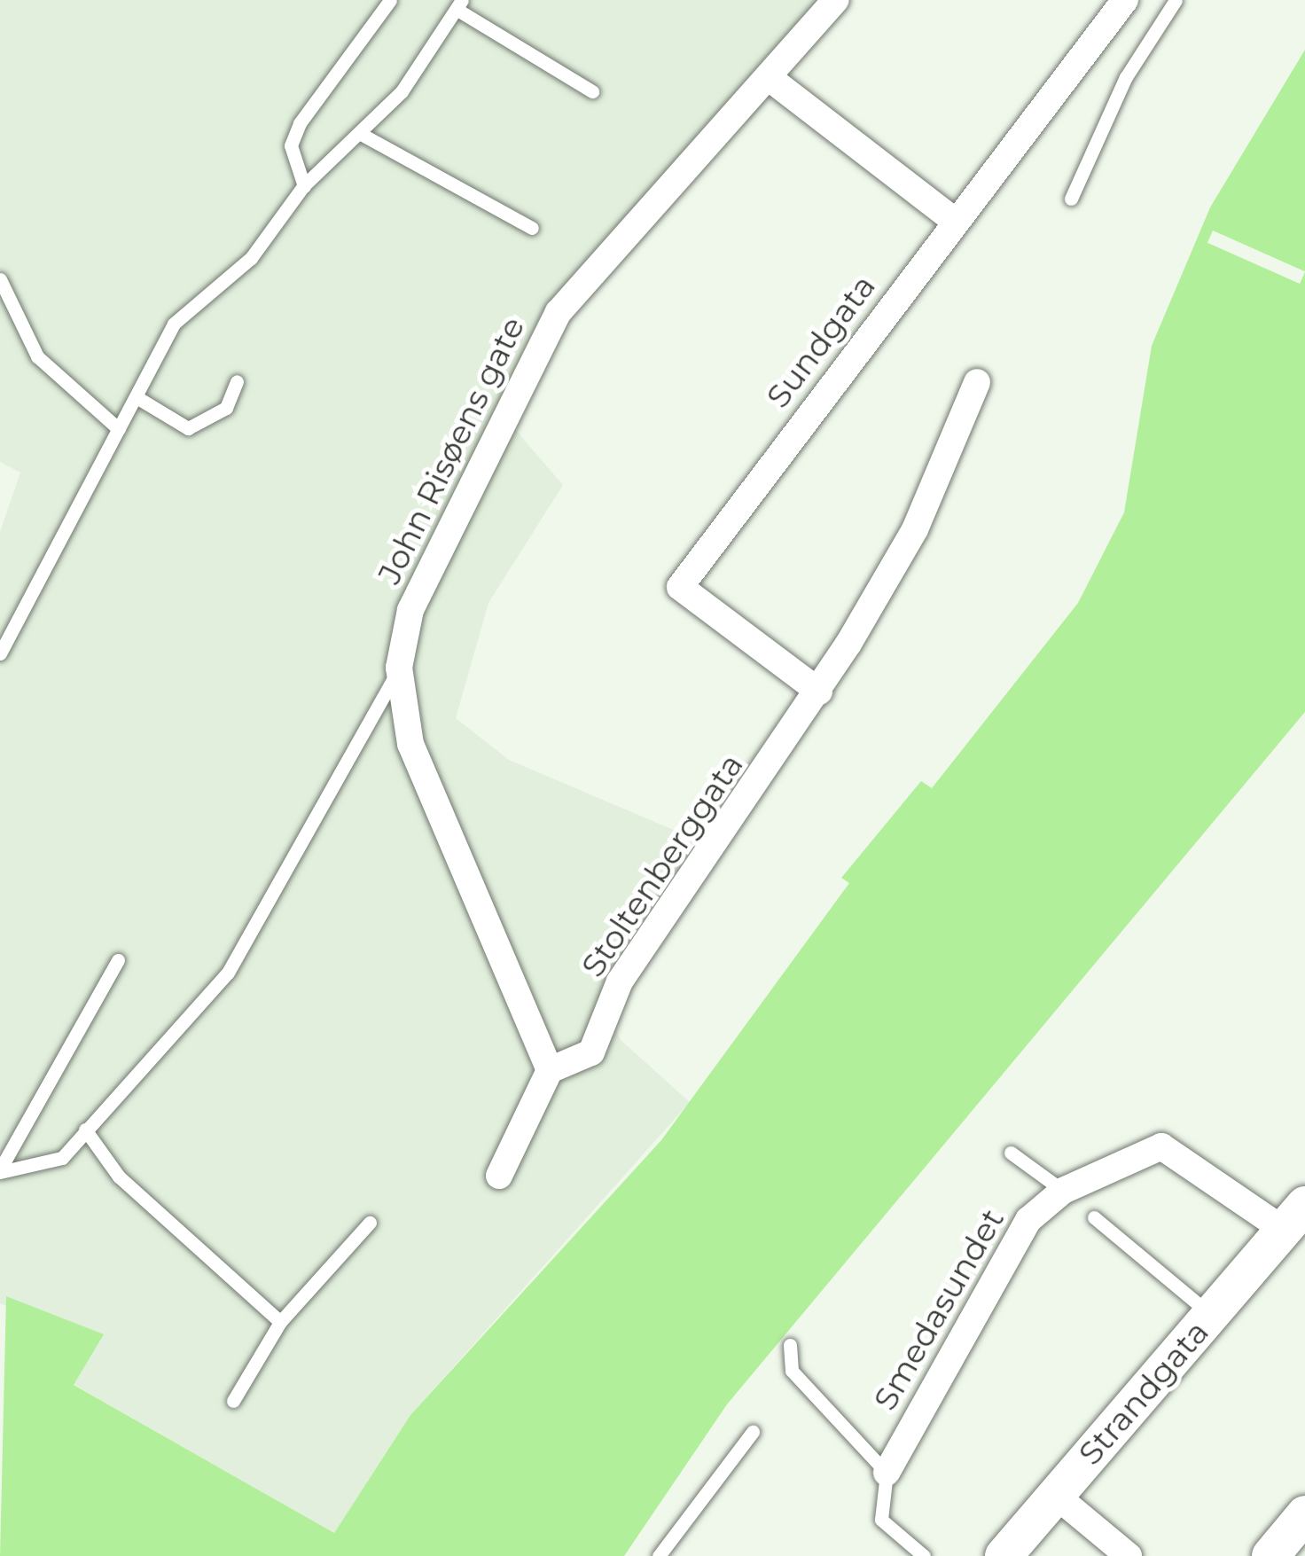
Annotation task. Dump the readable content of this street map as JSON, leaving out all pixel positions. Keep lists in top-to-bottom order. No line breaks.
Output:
{"streets":{"street":["Sundgata","John Risøens gate","Stoltenberggata","Smedasundet","Strandgata"]},"crossings":[["Sundgata","Stoltenberggata"],["John Risøens gate","Stoltenberggata"],["Smedasundet","Strandgata"]]}
